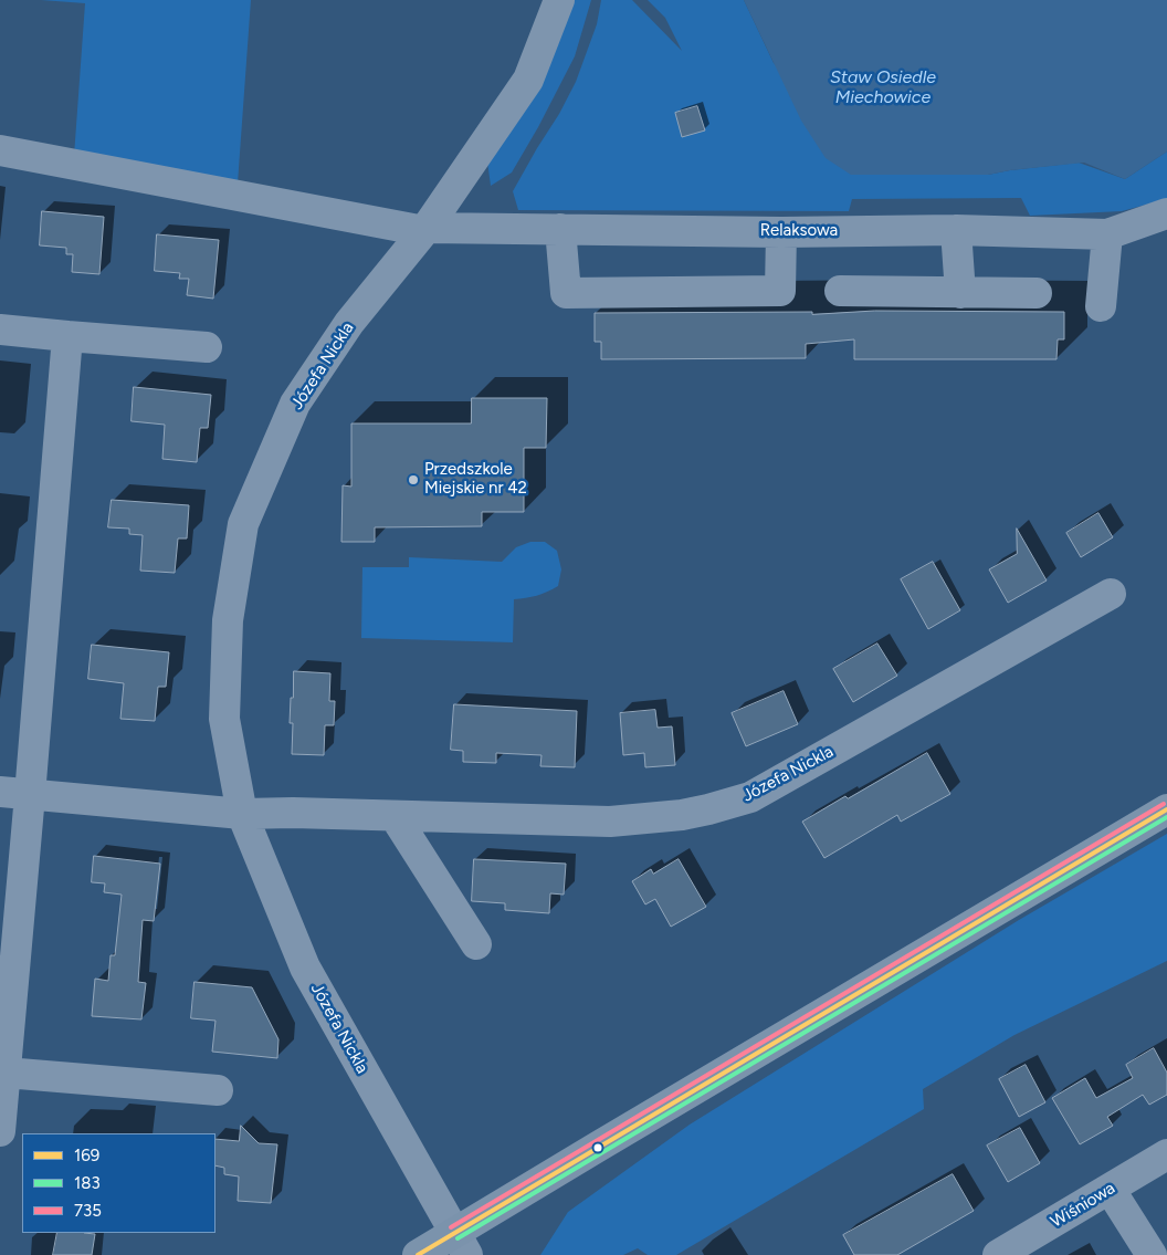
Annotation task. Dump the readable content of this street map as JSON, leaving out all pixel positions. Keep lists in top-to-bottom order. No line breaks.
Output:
{"streets":{"street":["Relaksowa","Józefa Nickla","Wiśniowa"]},"crossings":[["Relaksowa","Józefa Nickla"]],"water":["Staw Osiedle Miechowice"],"places":["Przedszkole Miejskie nr 42"],"lines":["transit line 735","transit line 169","transit line 183"],"legend":["169","183","735"]}
